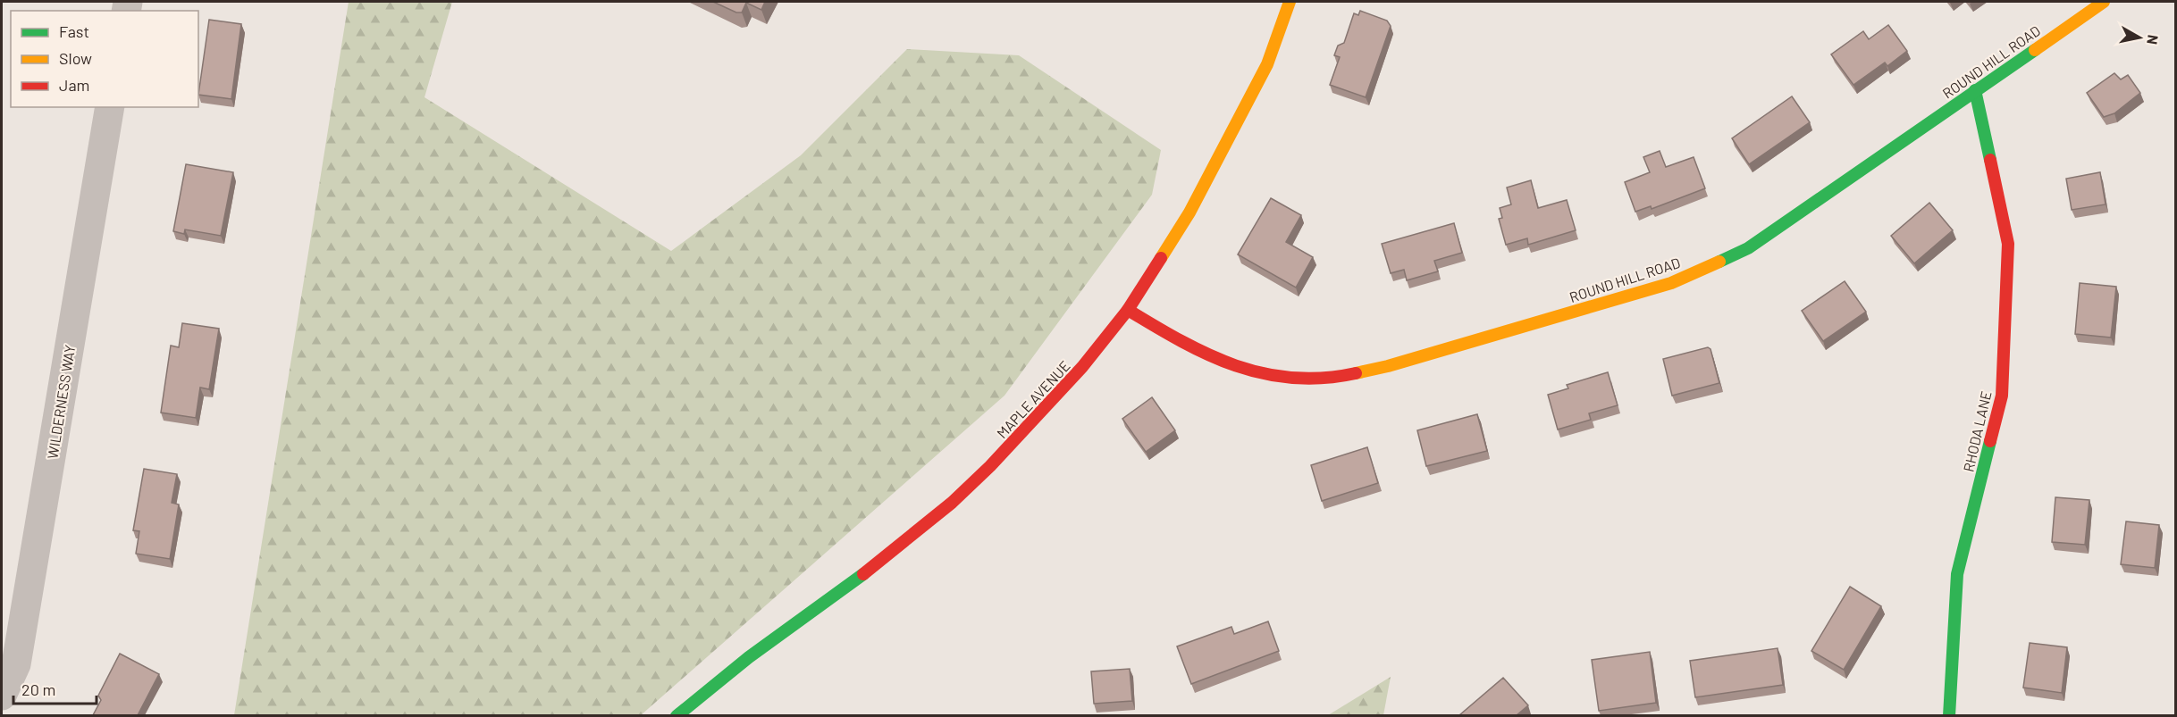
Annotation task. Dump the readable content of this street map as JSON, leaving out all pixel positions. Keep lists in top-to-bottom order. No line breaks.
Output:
{"streets":{"street":["ROUND HILL ROAD","MAPLE AVENUE","WILDERNESS WAY","RHODA LANE"]},"crossings":[["ROUND HILL ROAD","MAPLE AVENUE"],["ROUND HILL ROAD","RHODA LANE"]],"legend":["Fast","Slow","Jam"],"scale_bar":"20 m","north":"right"}
